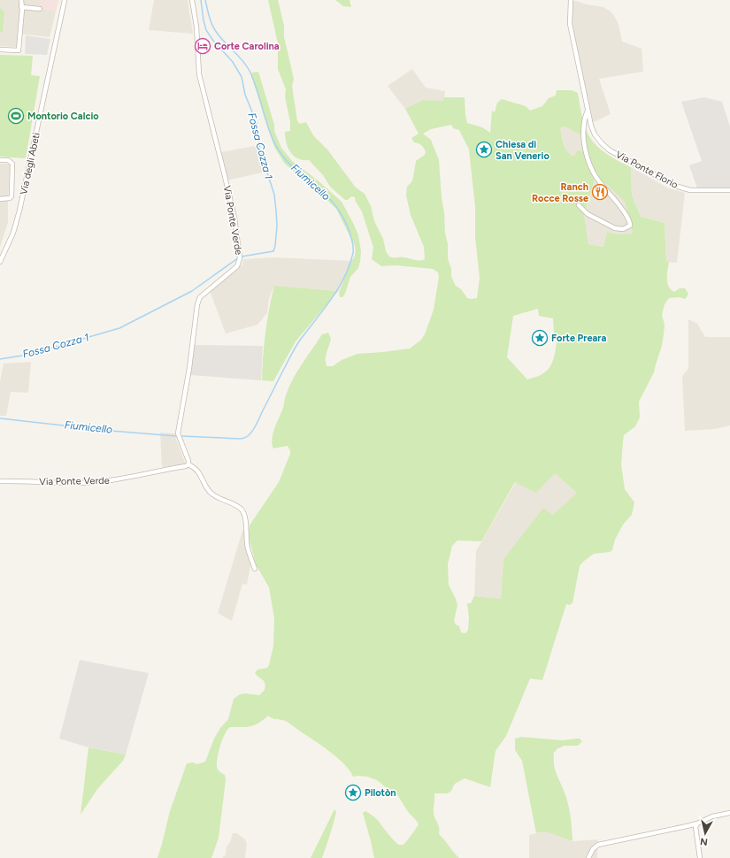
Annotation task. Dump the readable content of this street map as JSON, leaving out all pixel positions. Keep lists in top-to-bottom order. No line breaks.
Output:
{"streets":{"street":["Via degli Abeti","Via Ponte Florio","Via Ponte Verde"]},"water":["Fossa Cozza 1","Fiumicello"],"places":{"hotel":["Corte Carolina"],"sports":["Montorio Calcio"],"place":["Chiesa di San Venerio","Forte Preara","Pilotòn"],"restaurant":["Ranch Rocce Rosse"]},"north":"bottom"}
